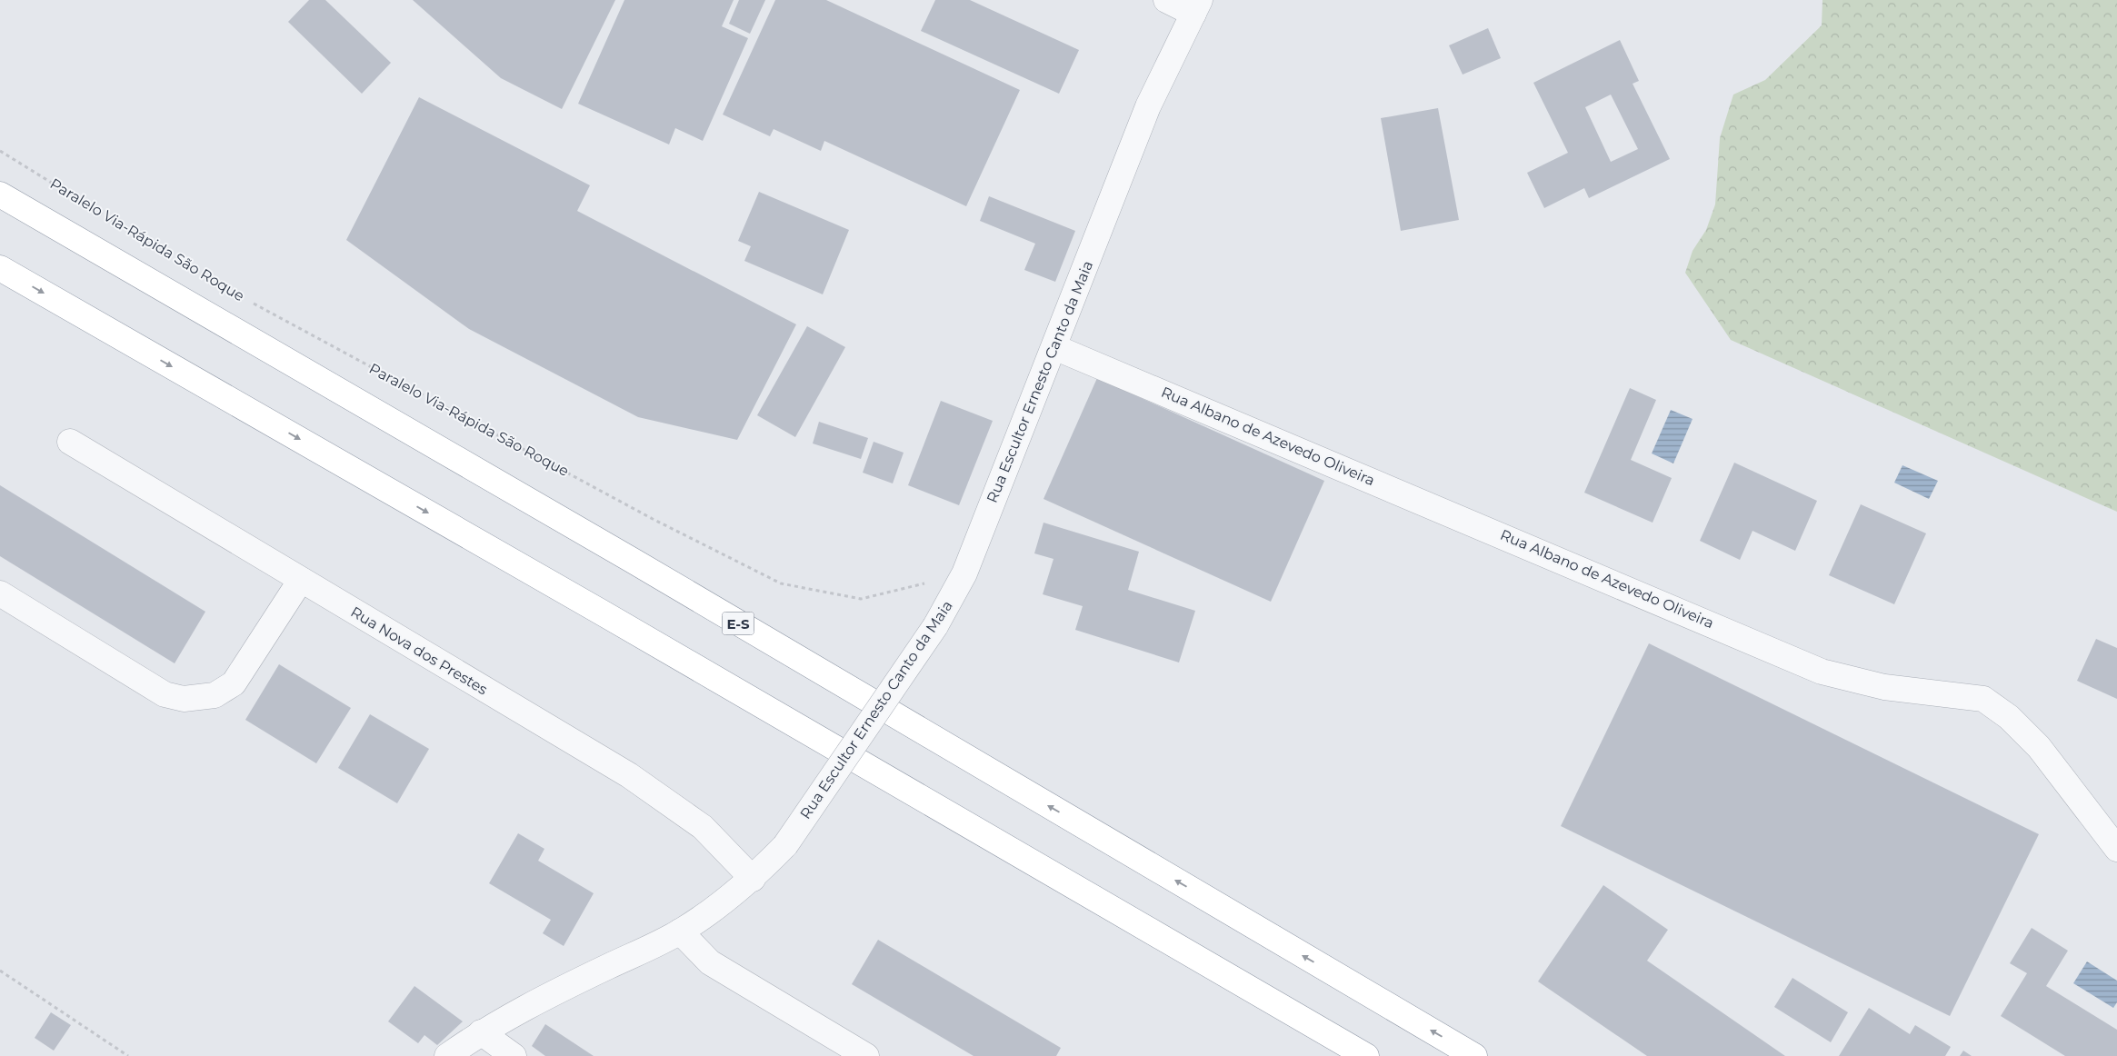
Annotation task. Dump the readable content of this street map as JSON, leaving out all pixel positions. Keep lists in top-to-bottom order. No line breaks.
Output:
{"streets":{"highway":["E-S"],"street":["Rua Escultor Ernesto Canto da Maia","Rua Albano de Azevedo Oliveira","Rua Nova dos Prestes"],"path":["Paralelo Via-Rápida São Roque"]},"crossings":[["Paralelo Via-Rápida São Roque","Rua Escultor Ernesto Canto da Maia"],["Rua Escultor Ernesto Canto da Maia","Rua Albano de Azevedo Oliveira"],["Rua Escultor Ernesto Canto da Maia","Rua Nova dos Prestes"]]}
